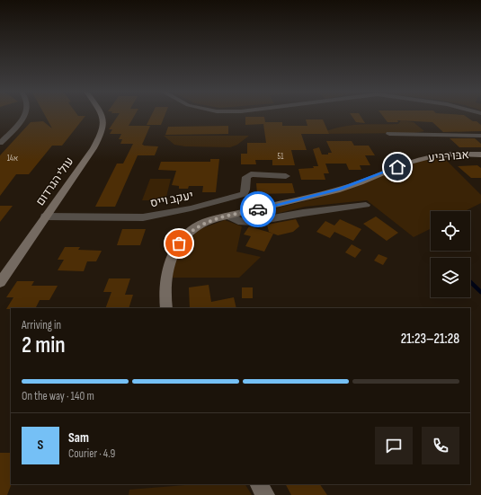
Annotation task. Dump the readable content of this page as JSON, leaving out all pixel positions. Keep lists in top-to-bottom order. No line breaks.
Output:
{"streets":{"street":["אבו רביע","עולי הגרדום","יעקב וייס"]},"crossings":[["עולי הגרדום","יעקב וייס"]],"house_numbers":["51","14א"],"page":{"heading":["2 min","Arriving in","21:23–21:28"],"panel":["Sam","Courier · 4.9"],"bar":"On the way · 140 m","round":"S"}}
